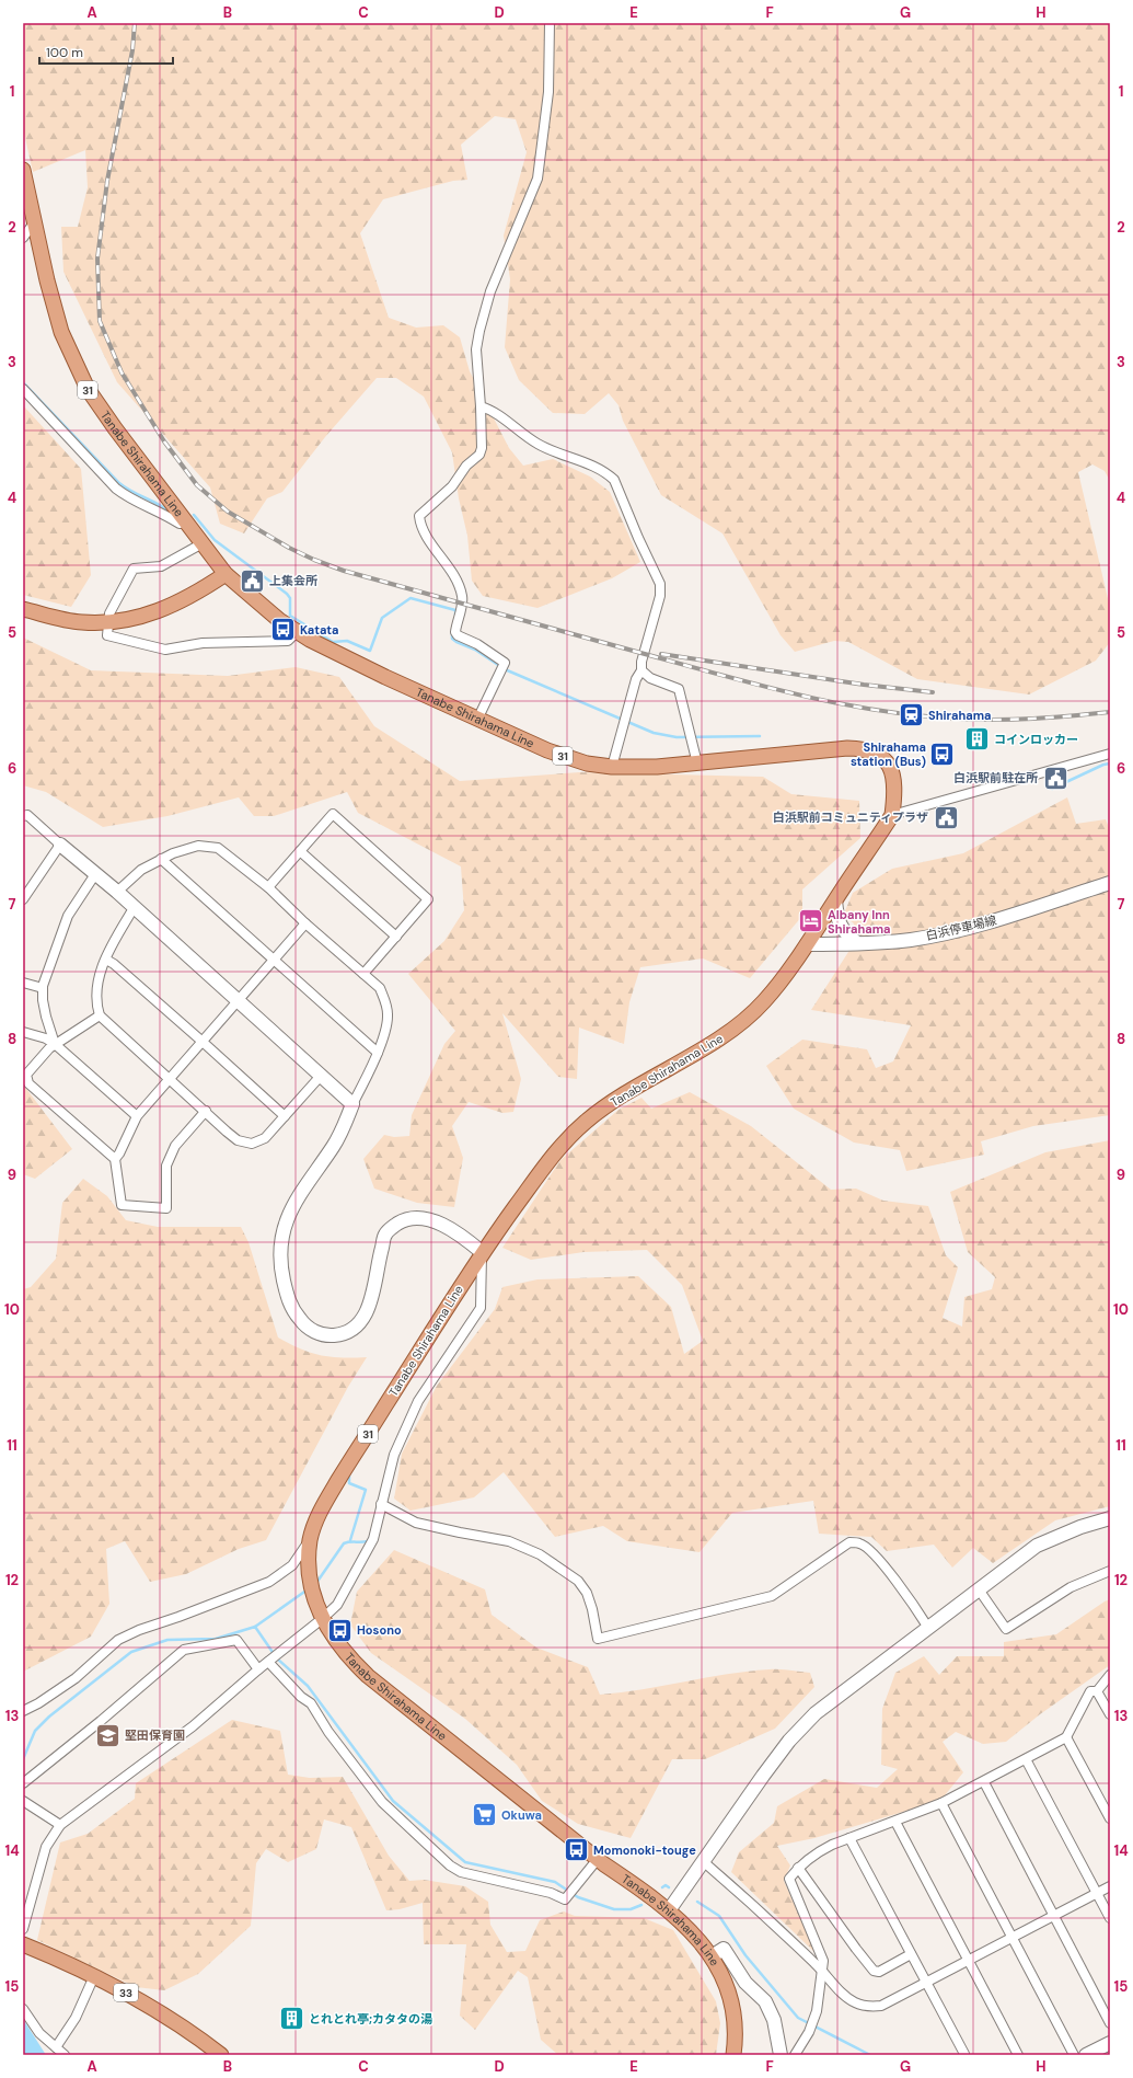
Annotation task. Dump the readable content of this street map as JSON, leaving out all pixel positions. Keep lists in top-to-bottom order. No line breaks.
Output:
{"streets":{"main road":["31","Tanabe Shirahama Line","33"],"street":["白浜停車場線"]},"crossings":[["Tanabe Shirahama Line","白浜停車場線"]],"places":{"public building":["上集会所","白浜駅前駐在所","白浜駅前コミュニティプラザ"],"bus stop":["Katata","Shirahama station (Bus)","Hosono","Momonoki-touge"],"station":["Shirahama"],"building":["コインロッカー","とれとれ亭;カタタの湯"],"hotel":["Albany Inn Shirahama"],"school or university":["堅田保育園"],"supermarket":["Okuwa"]},"scale_bar":"100 m","grid":{"columns":["A","B","C","D","E","F","G","H"],"rows":["1","2","3","4","5","6","7","8","9","10","11","12","13","14","15"]}}
